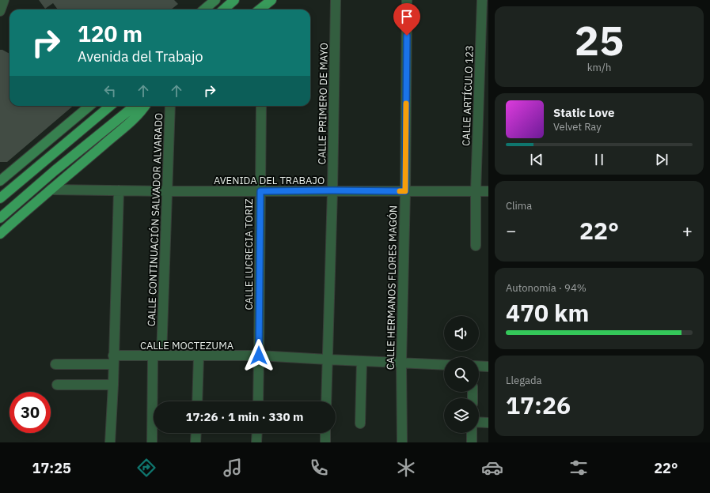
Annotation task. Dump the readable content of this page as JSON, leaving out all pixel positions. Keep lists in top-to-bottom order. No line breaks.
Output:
{"streets":{"street":["CALLE ARTÍCULO 123","CALLE PRIMERO DE MAYO","AVENIDA DEL TRABAJO","CALLE CONTINUACIÓN SALVADOR ALVARADO","CALLE LUCRECIA TORIZ","CALLE HERMANOS FLORES MAGÓN","CALLE MOCTEZUMA"]},"crossings":[["CALLE ARTÍCULO 123","AVENIDA DEL TRABAJO"],["CALLE PRIMERO DE MAYO","AVENIDA DEL TRABAJO"],["CALLE PRIMERO DE MAYO","CALLE MOCTEZUMA"],["AVENIDA DEL TRABAJO","CALLE CONTINUACIÓN SALVADOR ALVARADO"],["AVENIDA DEL TRABAJO","CALLE LUCRECIA TORIZ"],["AVENIDA DEL TRABAJO","CALLE HERMANOS FLORES MAGÓN"],["CALLE CONTINUACIÓN SALVADOR ALVARADO","CALLE MOCTEZUMA"],["CALLE LUCRECIA TORIZ","CALLE MOCTEZUMA"],["CALLE HERMANOS FLORES MAGÓN","CALLE MOCTEZUMA"]],"page":{"tile":[["25","km/h"],"Clima",["Autonomía · 94%","470 km"],["Llegada","17:26"]],"turn":["120 m","Avenida del Trabajo"],"song":["Static Love","Velvet Ray"],"heat":["−","22°","+"],"limit":"30","trip":"17:26 · 1 min · 330 m","tabs":["17:25","22°"]}}
